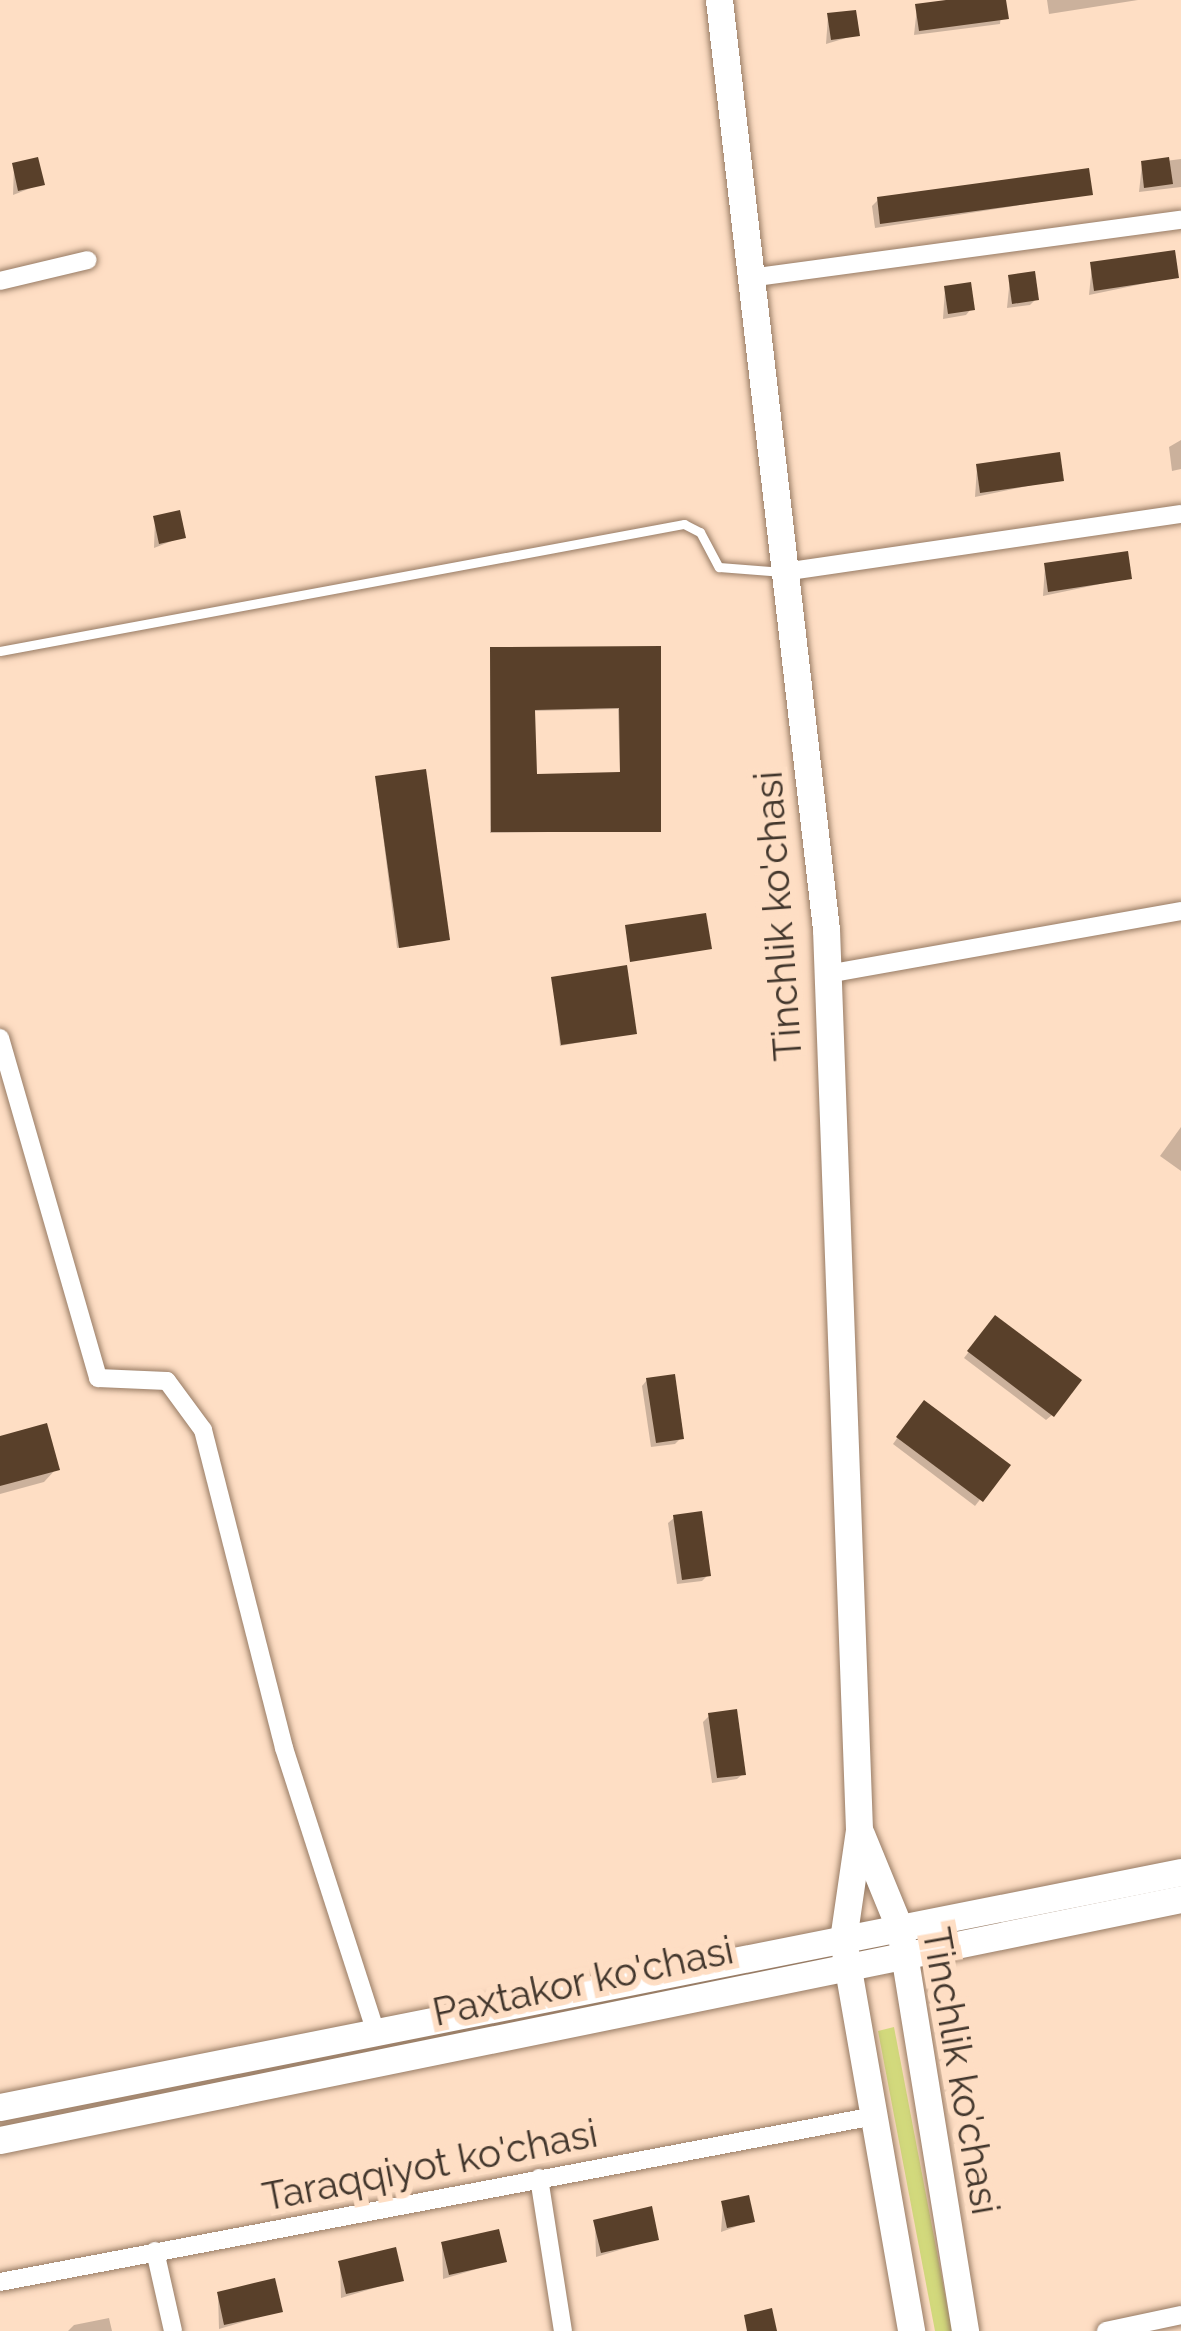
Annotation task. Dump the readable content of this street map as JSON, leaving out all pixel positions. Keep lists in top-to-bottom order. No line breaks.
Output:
{"streets":{"main road":["Tinchlik ko'chasi","Paxtakor ko'chasi"],"street":["Taraqqiyot ko'chasi"]},"crossings":[["Tinchlik ko'chasi","Paxtakor ko'chasi"],["Tinchlik ko'chasi","Taraqqiyot ko'chasi"]]}
